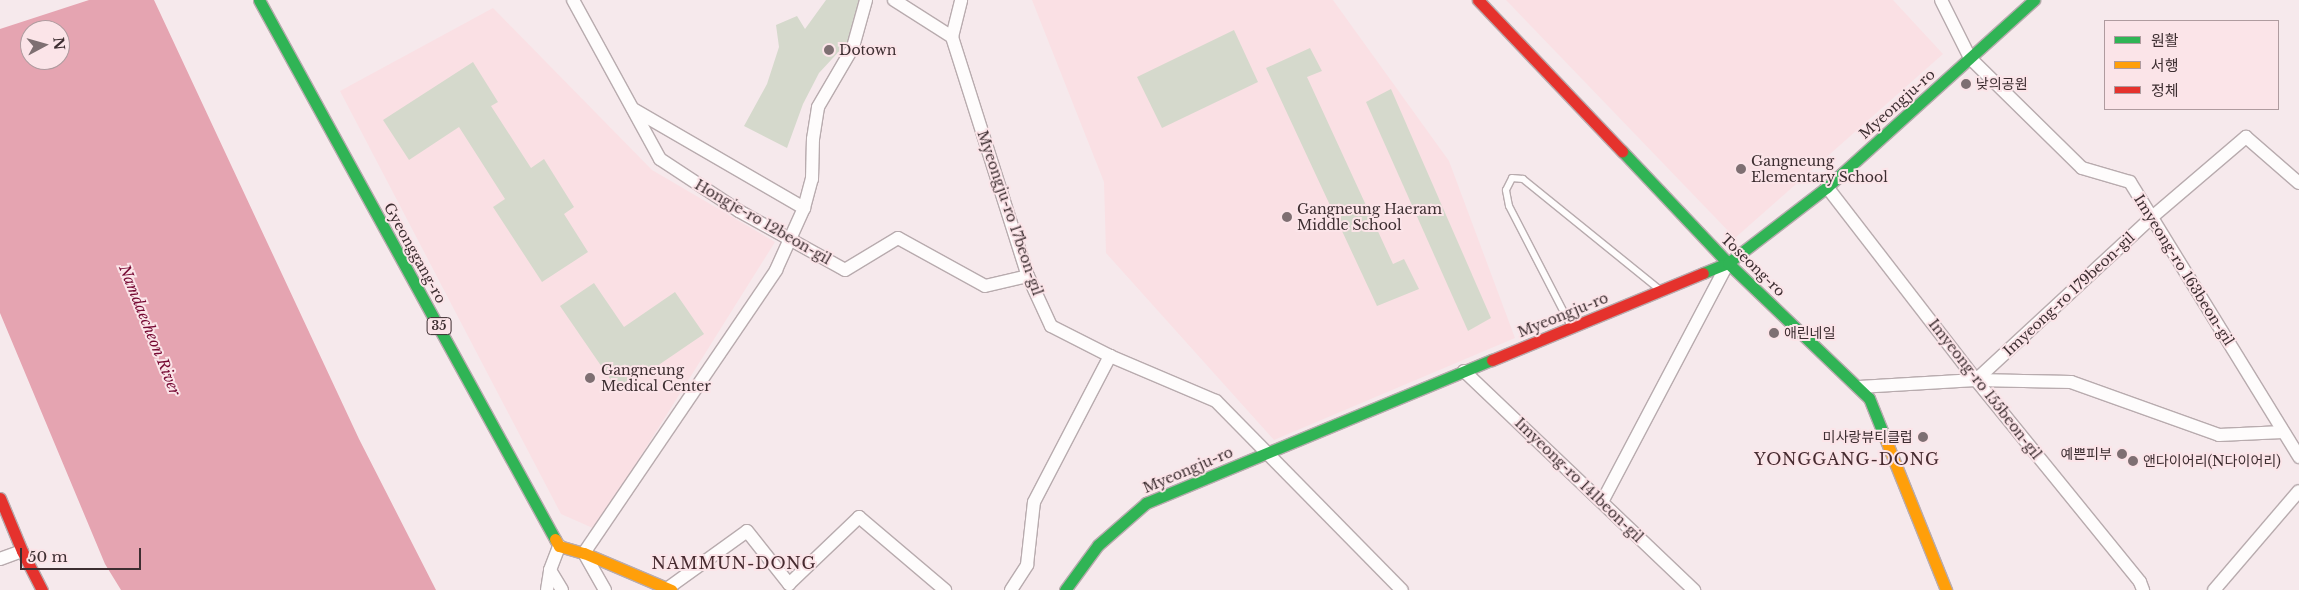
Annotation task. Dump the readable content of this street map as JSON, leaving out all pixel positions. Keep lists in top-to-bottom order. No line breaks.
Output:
{"streets":{"street":["Myeongju-ro","Myeongju-ro 17beon-gil","Hongje-ro 12beon-gil","Gyeonggang-ro","Toseong-ro","Imyeong-ro 163beon-gil","Imyeong-ro 179beon-gil","35","Imyeong-ro 155beon-gil","Imyeong-ro 141beon-gil"]},"crossings":[["Myeongju-ro","Myeongju-ro 17beon-gil"],["Myeongju-ro","Toseong-ro"],["Myeongju-ro","Imyeong-ro 163beon-gil"],["Myeongju-ro","Imyeong-ro 155beon-gil"],["Myeongju-ro","Imyeong-ro 141beon-gil"],["Myeongju-ro 17beon-gil","Hongje-ro 12beon-gil"],["Imyeong-ro 163beon-gil","Imyeong-ro 179beon-gil"],["Imyeong-ro 179beon-gil","Imyeong-ro 155beon-gil"]],"districts":["YONGGANG-DONG","NAMMUN-DONG"],"water":["Namdaecheon River"],"places":["Dotown","낮의공원","Gangneung Elementary School","Gangneung Haeram Middle School","애린네일","Gangneung Medical Center","미사랑뷰티클럽","예쁜피부","앤다이어리(N다이어리)"],"legend":["원활","서행","정체"],"scale_bar":"50 m","north":"right"}
